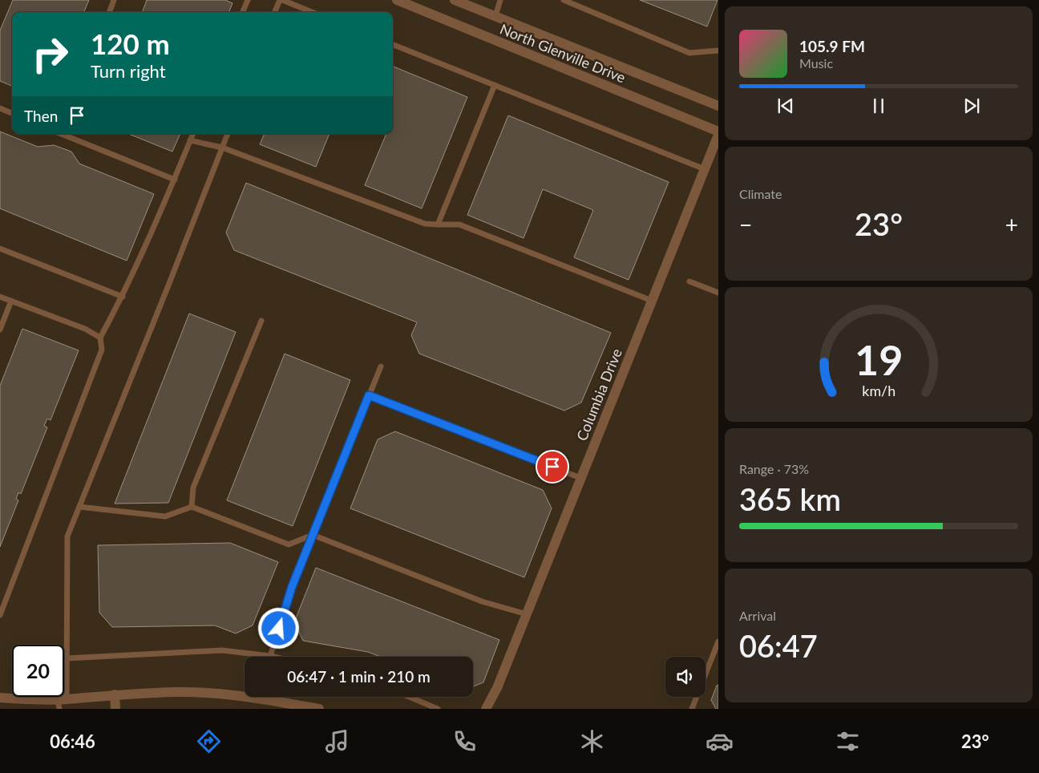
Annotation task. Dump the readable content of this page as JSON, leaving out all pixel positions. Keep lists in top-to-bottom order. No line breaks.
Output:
{"streets":{"street":["North Glenville Drive","Columbia Drive"]},"crossings":[["North Glenville Drive","Columbia Drive"]],"page":{"turn":["120 m","Turn right"],"song":["105.9 FM","Music"],"then":"Then","tile":["Climate",["Range · 73%","365 km"],["Arrival","06:47"]],"heat":["−","23°","+"],"limit":"20","trip":"06:47 · 1 min · 210 m","tabs":["06:46","23°"],"gauge":["19","km/h"]}}
